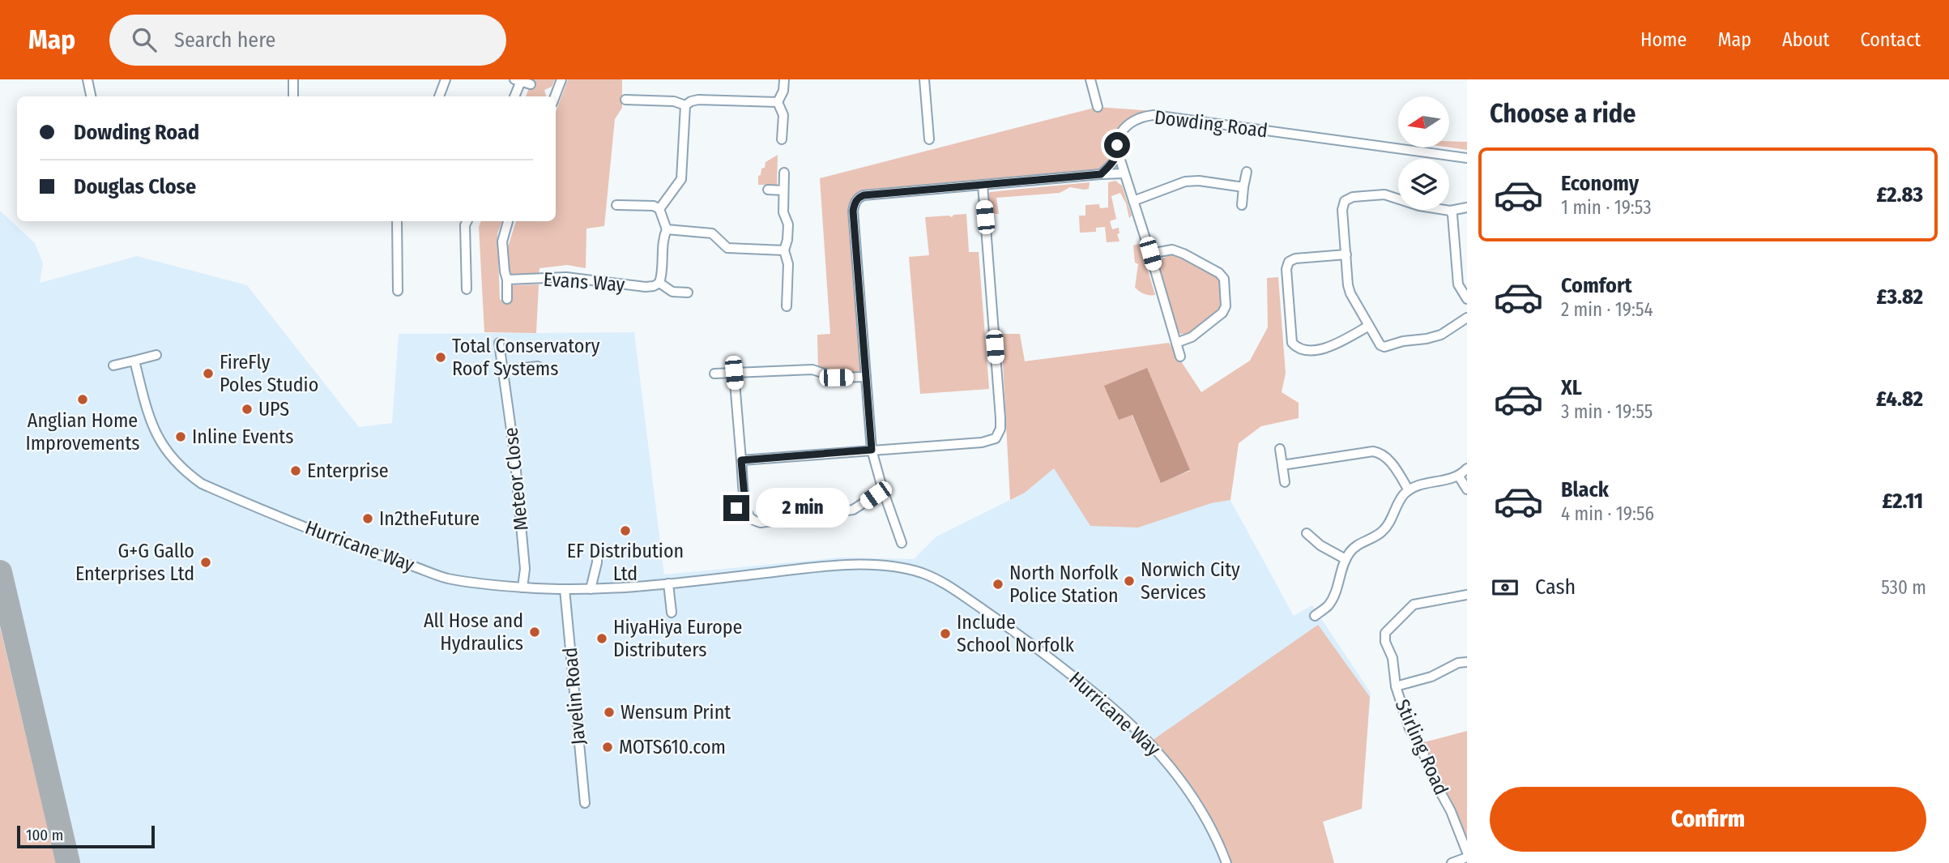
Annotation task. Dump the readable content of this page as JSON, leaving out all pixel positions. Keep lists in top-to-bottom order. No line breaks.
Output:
{"streets":{"street":["Dowding Road","Evans Way","Meteor Close","Hurricane Way","Javelin Road","Stirling Road"]},"crossings":[["Meteor Close","Hurricane Way"],["Hurricane Way","Javelin Road"]],"places":["Total Conservatory Roof Systems","FireFly Poles Studio","Anglian Home Improvements","UPS","Inline Events","Enterprise","In2theFuture","EF Distribution Ltd","G+G Gallo Enterprises Ltd","Norwich City Services","North Norfolk Police Station","All Hose and Hydraulics","Include School Norfolk","HiyaHiya Europe Distributers","Wensum Print","MOTS610.com"],"scale_bar":"100 m","north":"left","page":{"header":"Map","search":"Search here","nav":["Home","Map","About","Contact"],"heading":"Choose a ride","banner":["Dowding Road","Douglas Close"],"list":[{"name":"Economy","note":"1 min · 19:53","value":"£2.83"},{"name":"Comfort","note":"2 min · 19:54","value":"£3.82"},{"name":"XL","note":"3 min · 19:55","value":"£4.82"},{"name":"Black","note":"4 min · 19:56","value":"£2.11"}],"bubble":"2 min","pay":["Cash","530 m"],"buttons":"Confirm","scale":"100 m"}}
